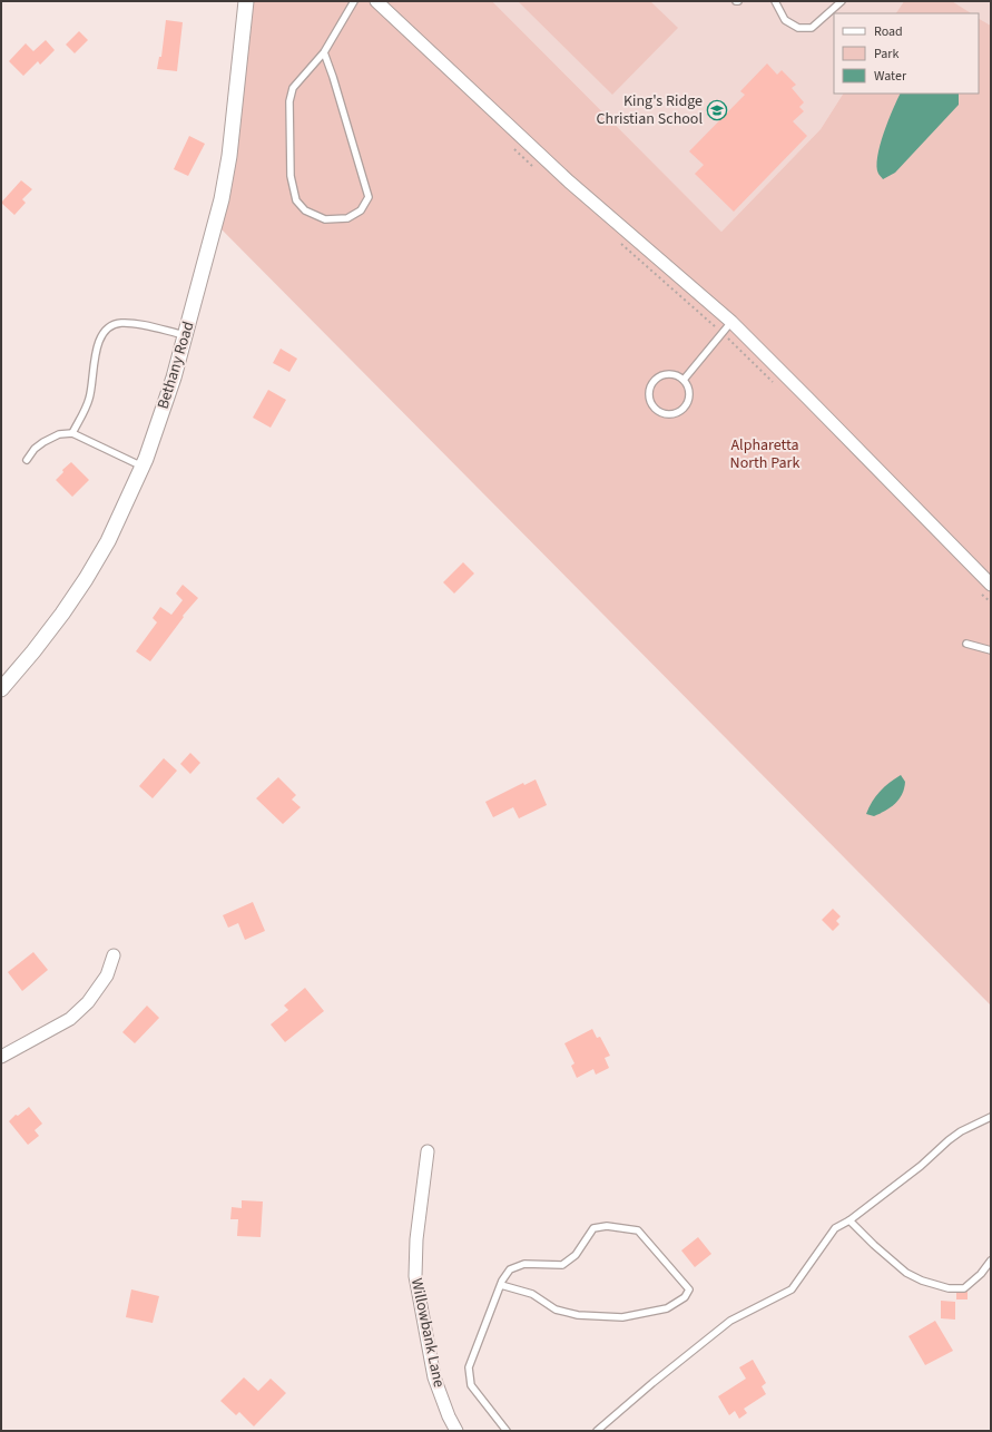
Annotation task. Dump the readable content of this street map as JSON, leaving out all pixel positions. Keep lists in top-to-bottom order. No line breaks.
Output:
{"streets":{"street":["Bethany Road","Willowbank Lane"]},"parks":["Alpharetta North Park"],"places":{"school or university":["King's Ridge Christian School"]},"legend":["Road","Park","Water"]}
